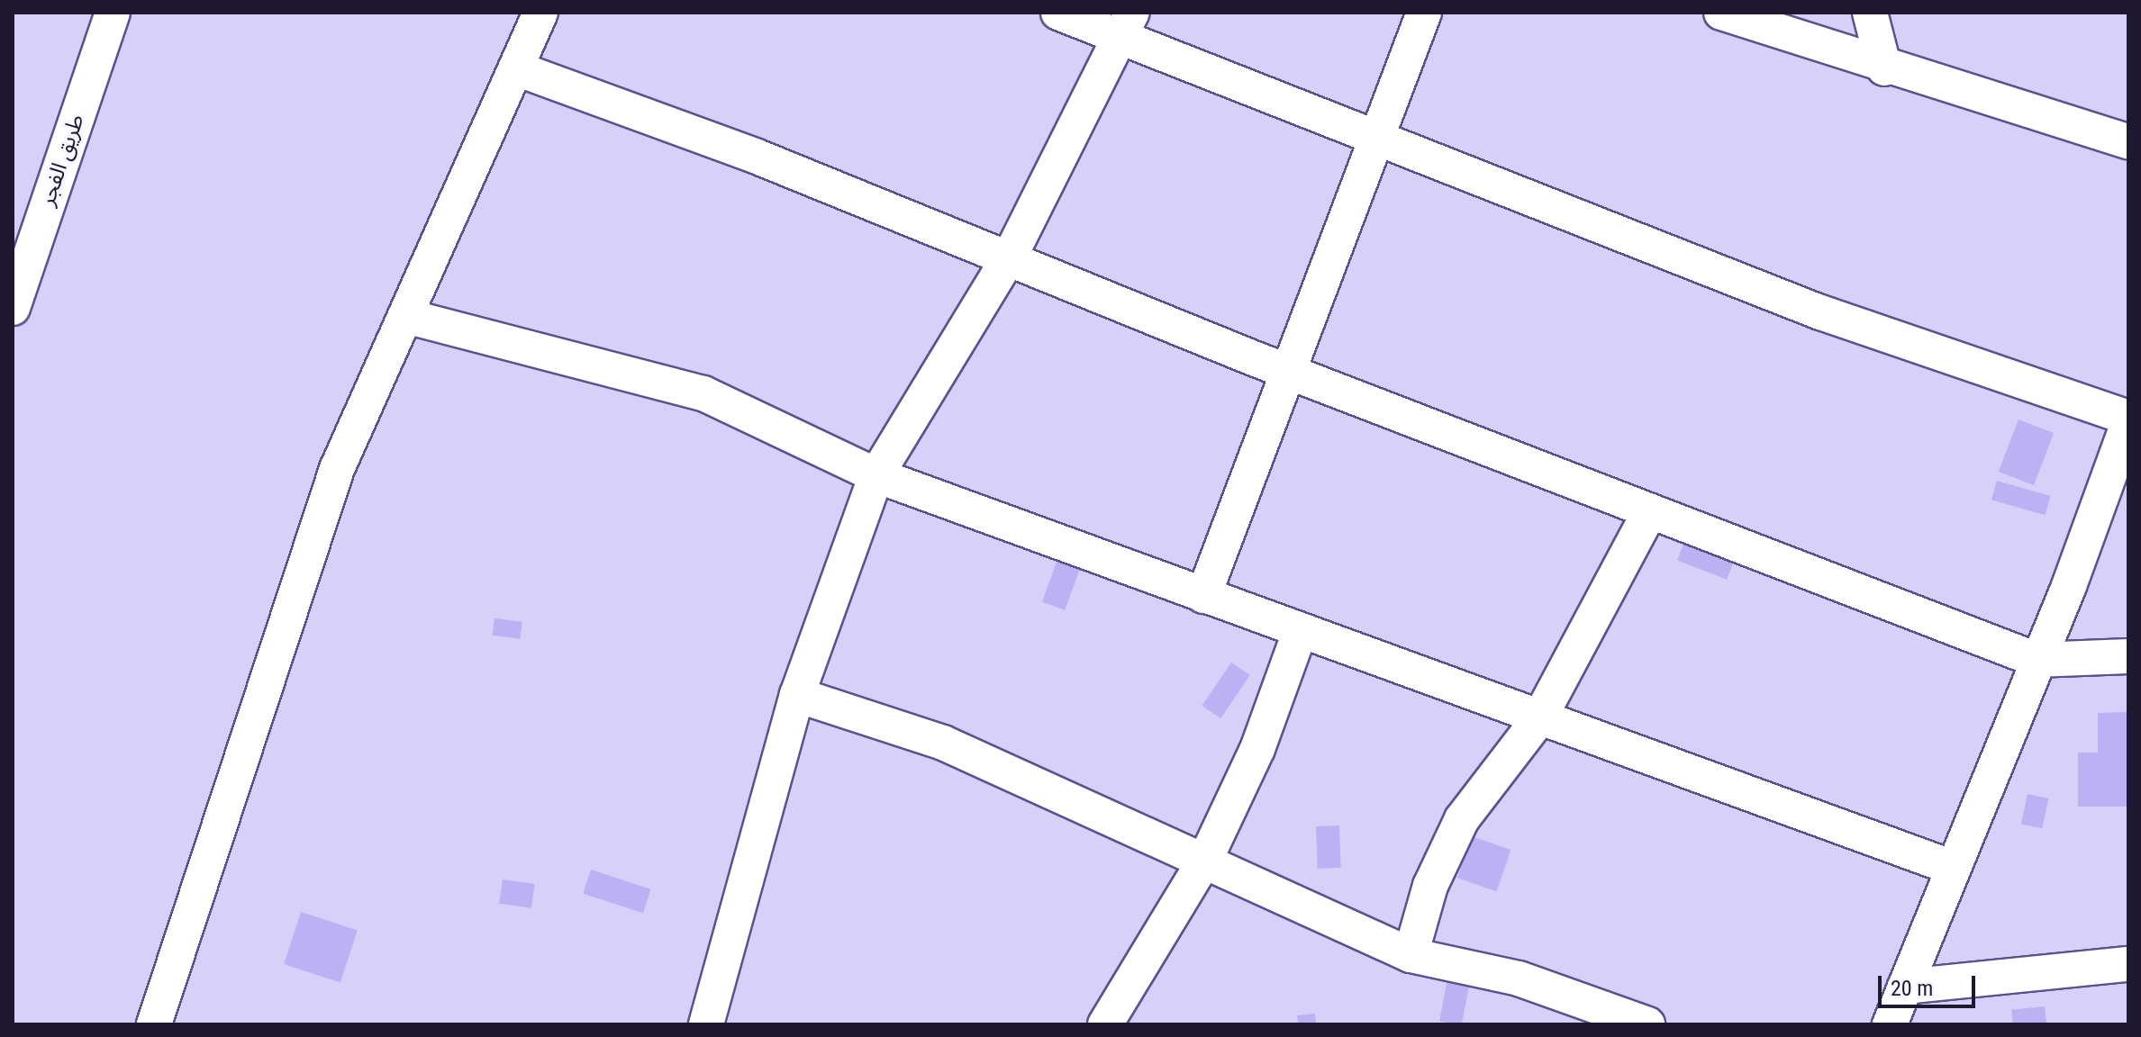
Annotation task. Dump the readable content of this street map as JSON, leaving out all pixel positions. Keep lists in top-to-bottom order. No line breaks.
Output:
{"streets":{"street":["طريق الفجر"]},"scale_bar":"20 m"}
